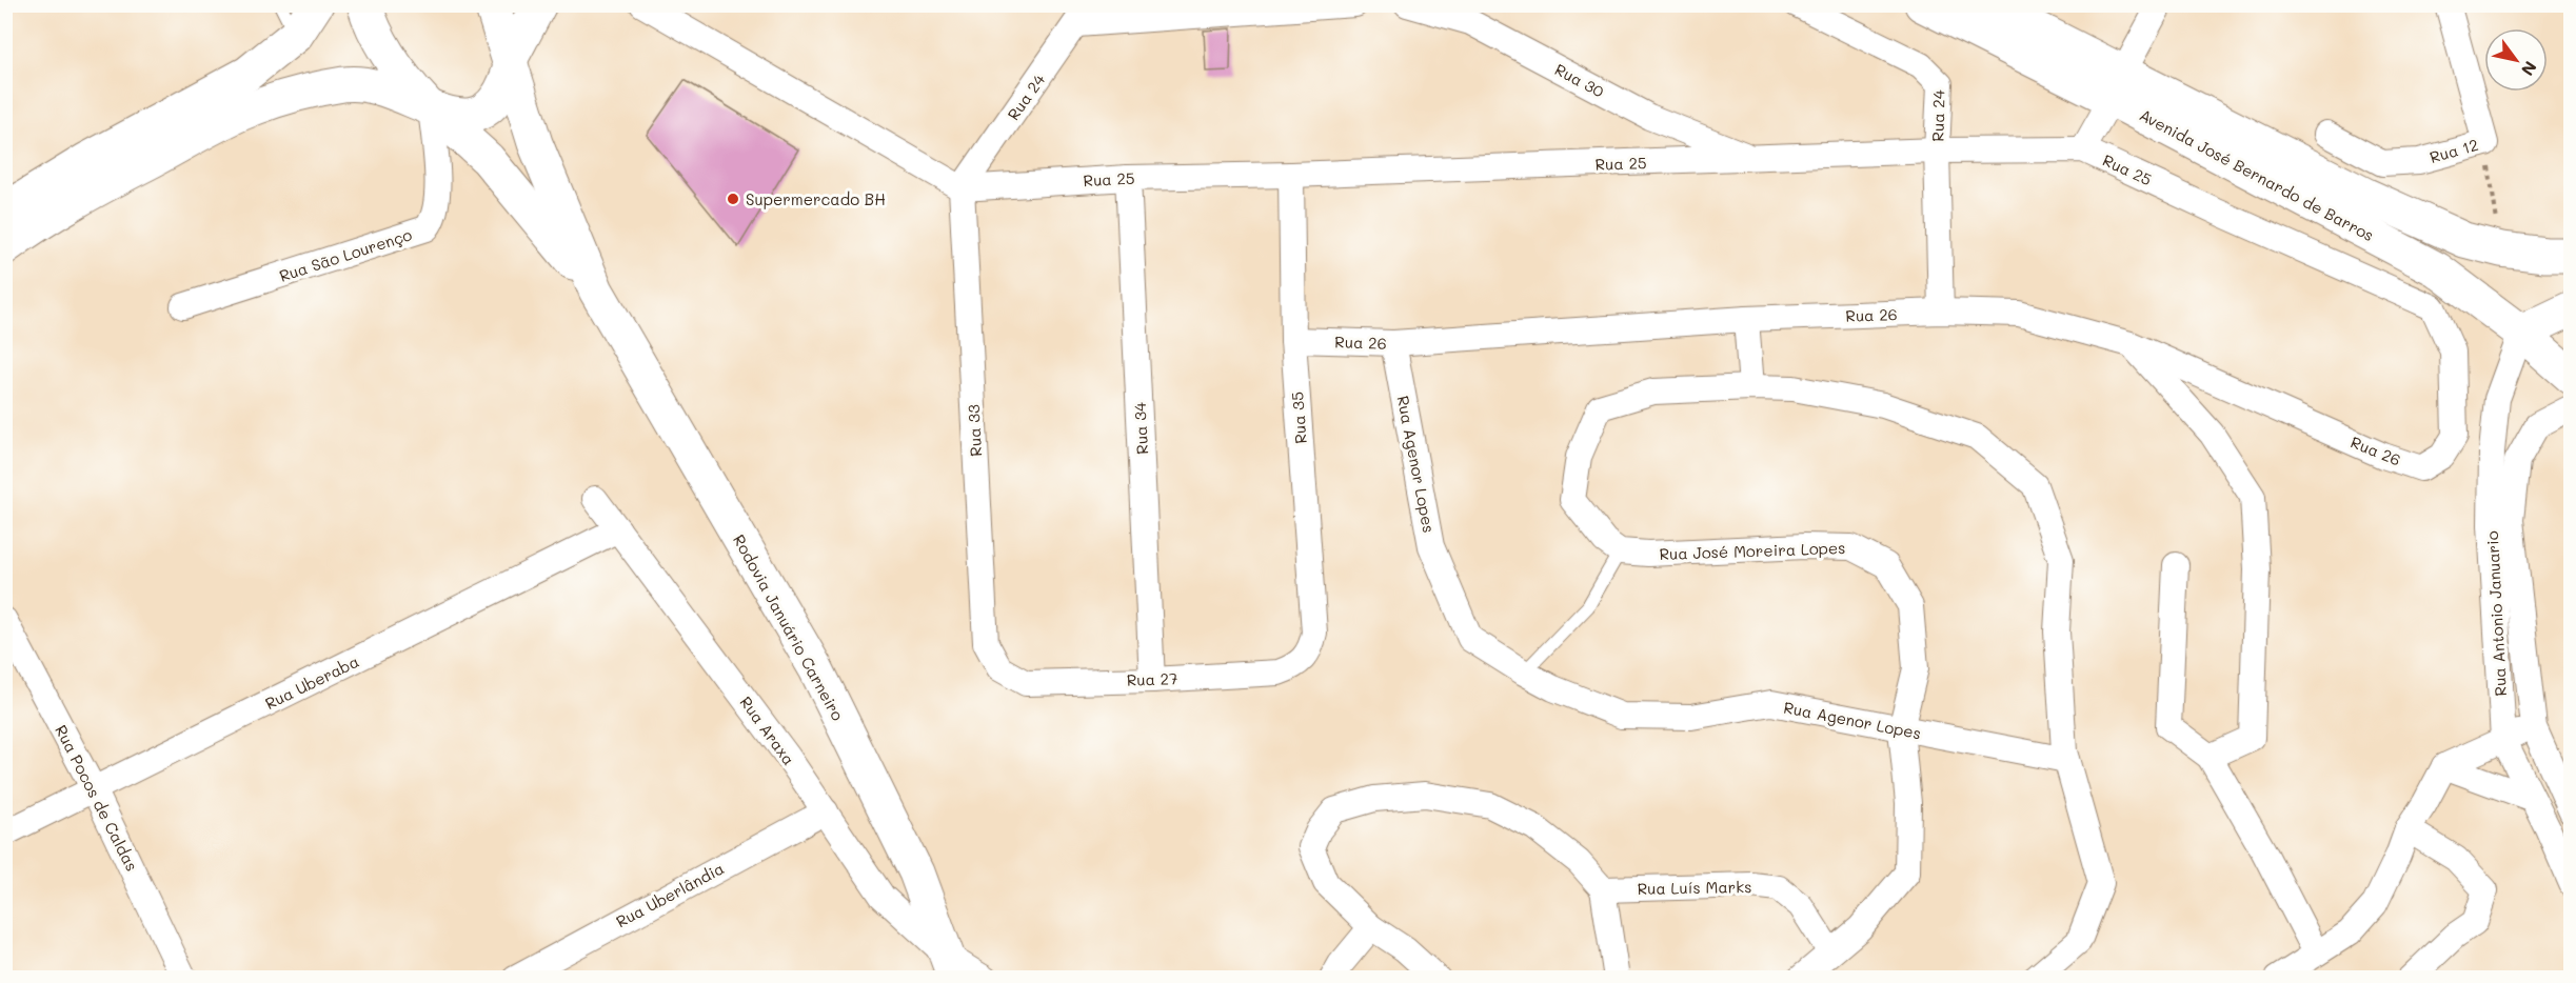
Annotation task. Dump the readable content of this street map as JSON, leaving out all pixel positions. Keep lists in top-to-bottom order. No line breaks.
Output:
{"streets":{"main road":["Avenida José Bernardo de Barros","Rodovia Januário Carneiro"],"street":["Rua 30","Rua 24","Rua 12","Rua 25","Rua São Lourenço","Rua 26","Rua 35","Rua 34","Rua 33","Rua Agenor Lopes","Rua José Moreira Lopes","Rua Antonio Januario","Rua 27","Rua Uberaba","Rua Araxa","Rua Pocos de Caldas","Rua Luís Marks","Rua Uberlândia"]},"crossings":[["Rua 30","Rua 25"],["Rua 24","Rua 25"],["Rua 24","Rua 26"],["Rua 24","Rua 33"],["Rua 25","Rua 26"],["Rua 25","Rua 35"],["Rua 25","Rua 34"],["Rua 25","Rua 33"],["Avenida José Bernardo de Barros","Rua Antonio Januario"],["Rua São Lourenço","Rodovia Januário Carneiro"],["Rua 26","Rua 35"],["Rua 26","Rua Agenor Lopes"],["Rua 35","Rua 27"],["Rua 34","Rua 27"],["Rua 33","Rua 27"],["Rua Agenor Lopes","Rua José Moreira Lopes"],["Rua José Moreira Lopes","Rua Luís Marks"],["Rodovia Januário Carneiro","Rua Araxa"],["Rua Uberaba","Rua Araxa"],["Rua Uberaba","Rua Pocos de Caldas"],["Rua Araxa","Rua Uberlândia"]],"places":["Supermercado BH"],"north":"bottom right"}
